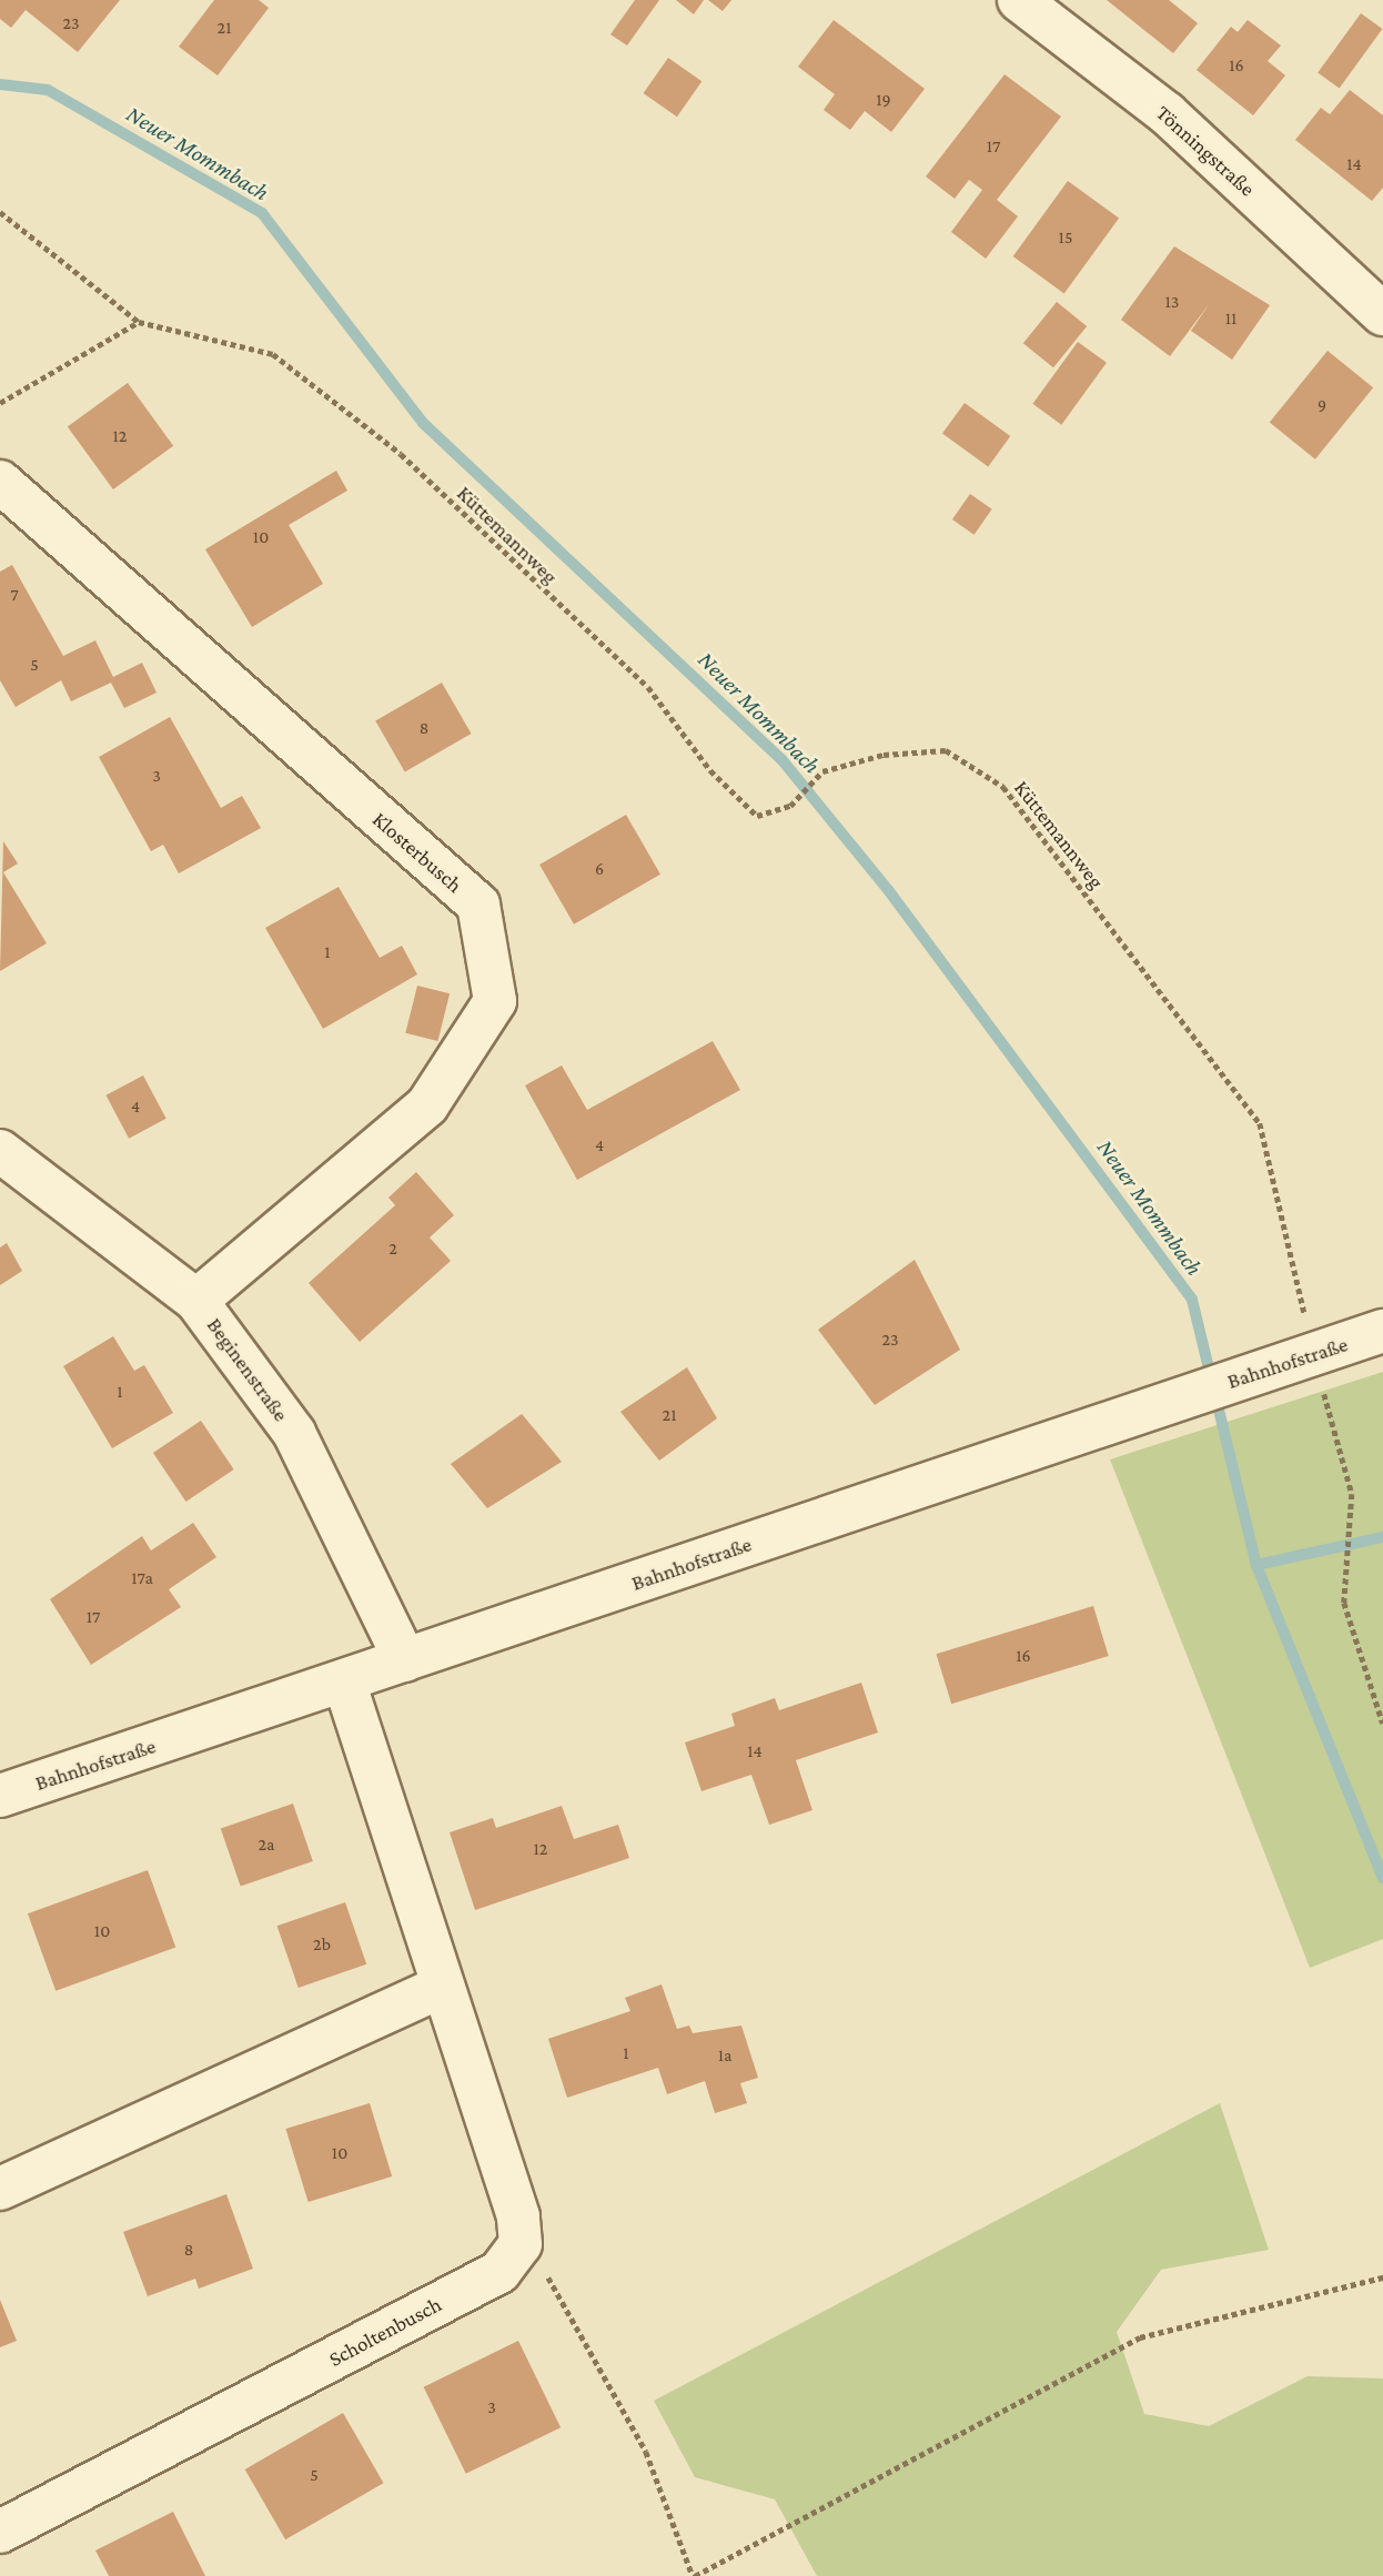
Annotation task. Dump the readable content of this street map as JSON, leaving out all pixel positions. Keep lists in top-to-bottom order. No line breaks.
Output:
{"streets":{"street":["Tönningstraße","Klosterbusch","Bahnhofstraße","Beginenstraße","Scholtenbusch"],"path":["Küttemannweg"]},"crossings":[["Küttemannweg","Bahnhofstraße"],["Klosterbusch","Beginenstraße"],["Bahnhofstraße","Beginenstraße"]],"water":["Neuer Mommbach"],"house_numbers":["23","21","16","19","17","14","15","13","11","9","12","10","7","5","8","3","6","1","4","4","2","23","1","21","17a","17","16","14","2a","12","10","2b","1","1a","10","8","3","5"]}
